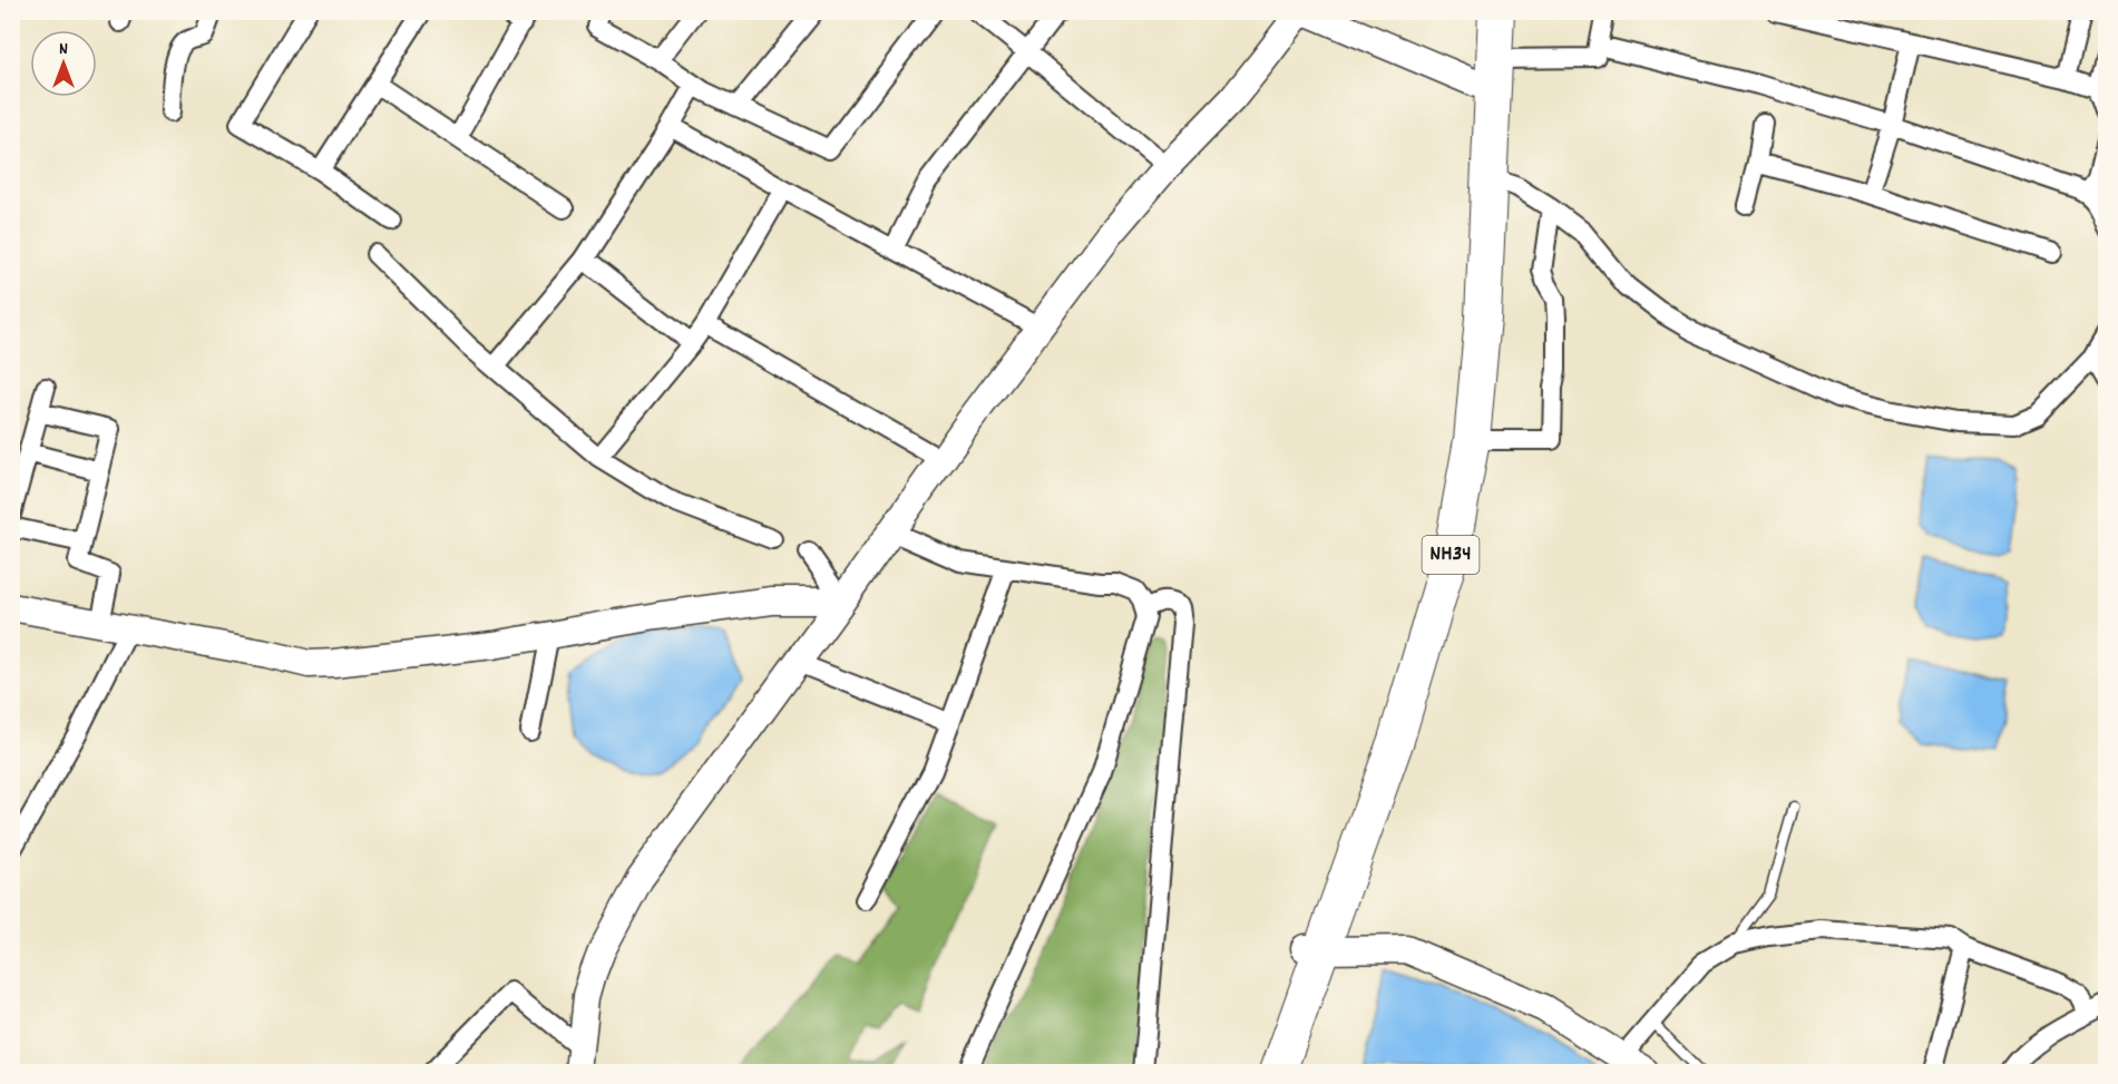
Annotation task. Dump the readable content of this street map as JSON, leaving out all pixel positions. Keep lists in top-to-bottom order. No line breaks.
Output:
{"streets":{"highway":["NH34"]},"north":"top"}
